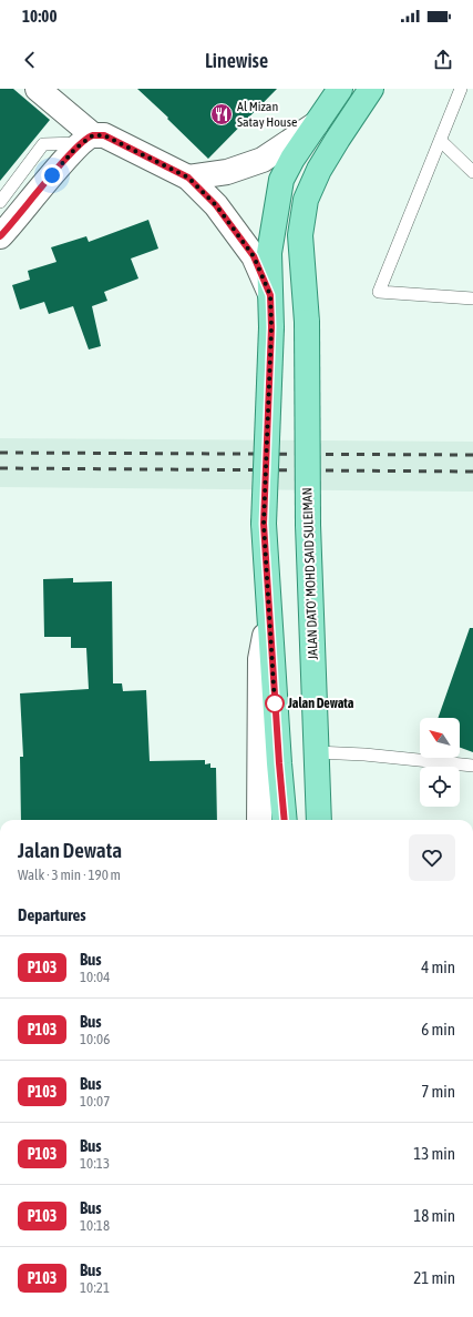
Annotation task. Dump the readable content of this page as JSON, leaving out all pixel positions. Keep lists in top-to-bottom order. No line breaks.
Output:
{"streets":{"main road":["JALAN DATO' MOHD SAID SULEIMAN"]},"places":{"restaurant":["Al Mizan Satay House"],"other":["Jalan Dewata"]},"lines":["bus line P103"],"north":"top left","page":{"status":"10:00","header":"Linewise","heading":[["Jalan Dewata","Walk · 3 min · 190 m"],"Departures"],"list":[{"mark":"P103","name":"Bus","note":"10:04","value":"4 min"},{"mark":"P103","name":"Bus","note":"10:06","value":"6 min"},{"mark":"P103","name":"Bus","note":"10:07","value":"7 min"},{"mark":"P103","name":"Bus","note":"10:13","value":"13 min"},{"mark":"P103","name":"Bus","note":"10:18","value":"18 min"},{"mark":"P103","name":"Bus","note":"10:21","value":"21 min"}]}}
